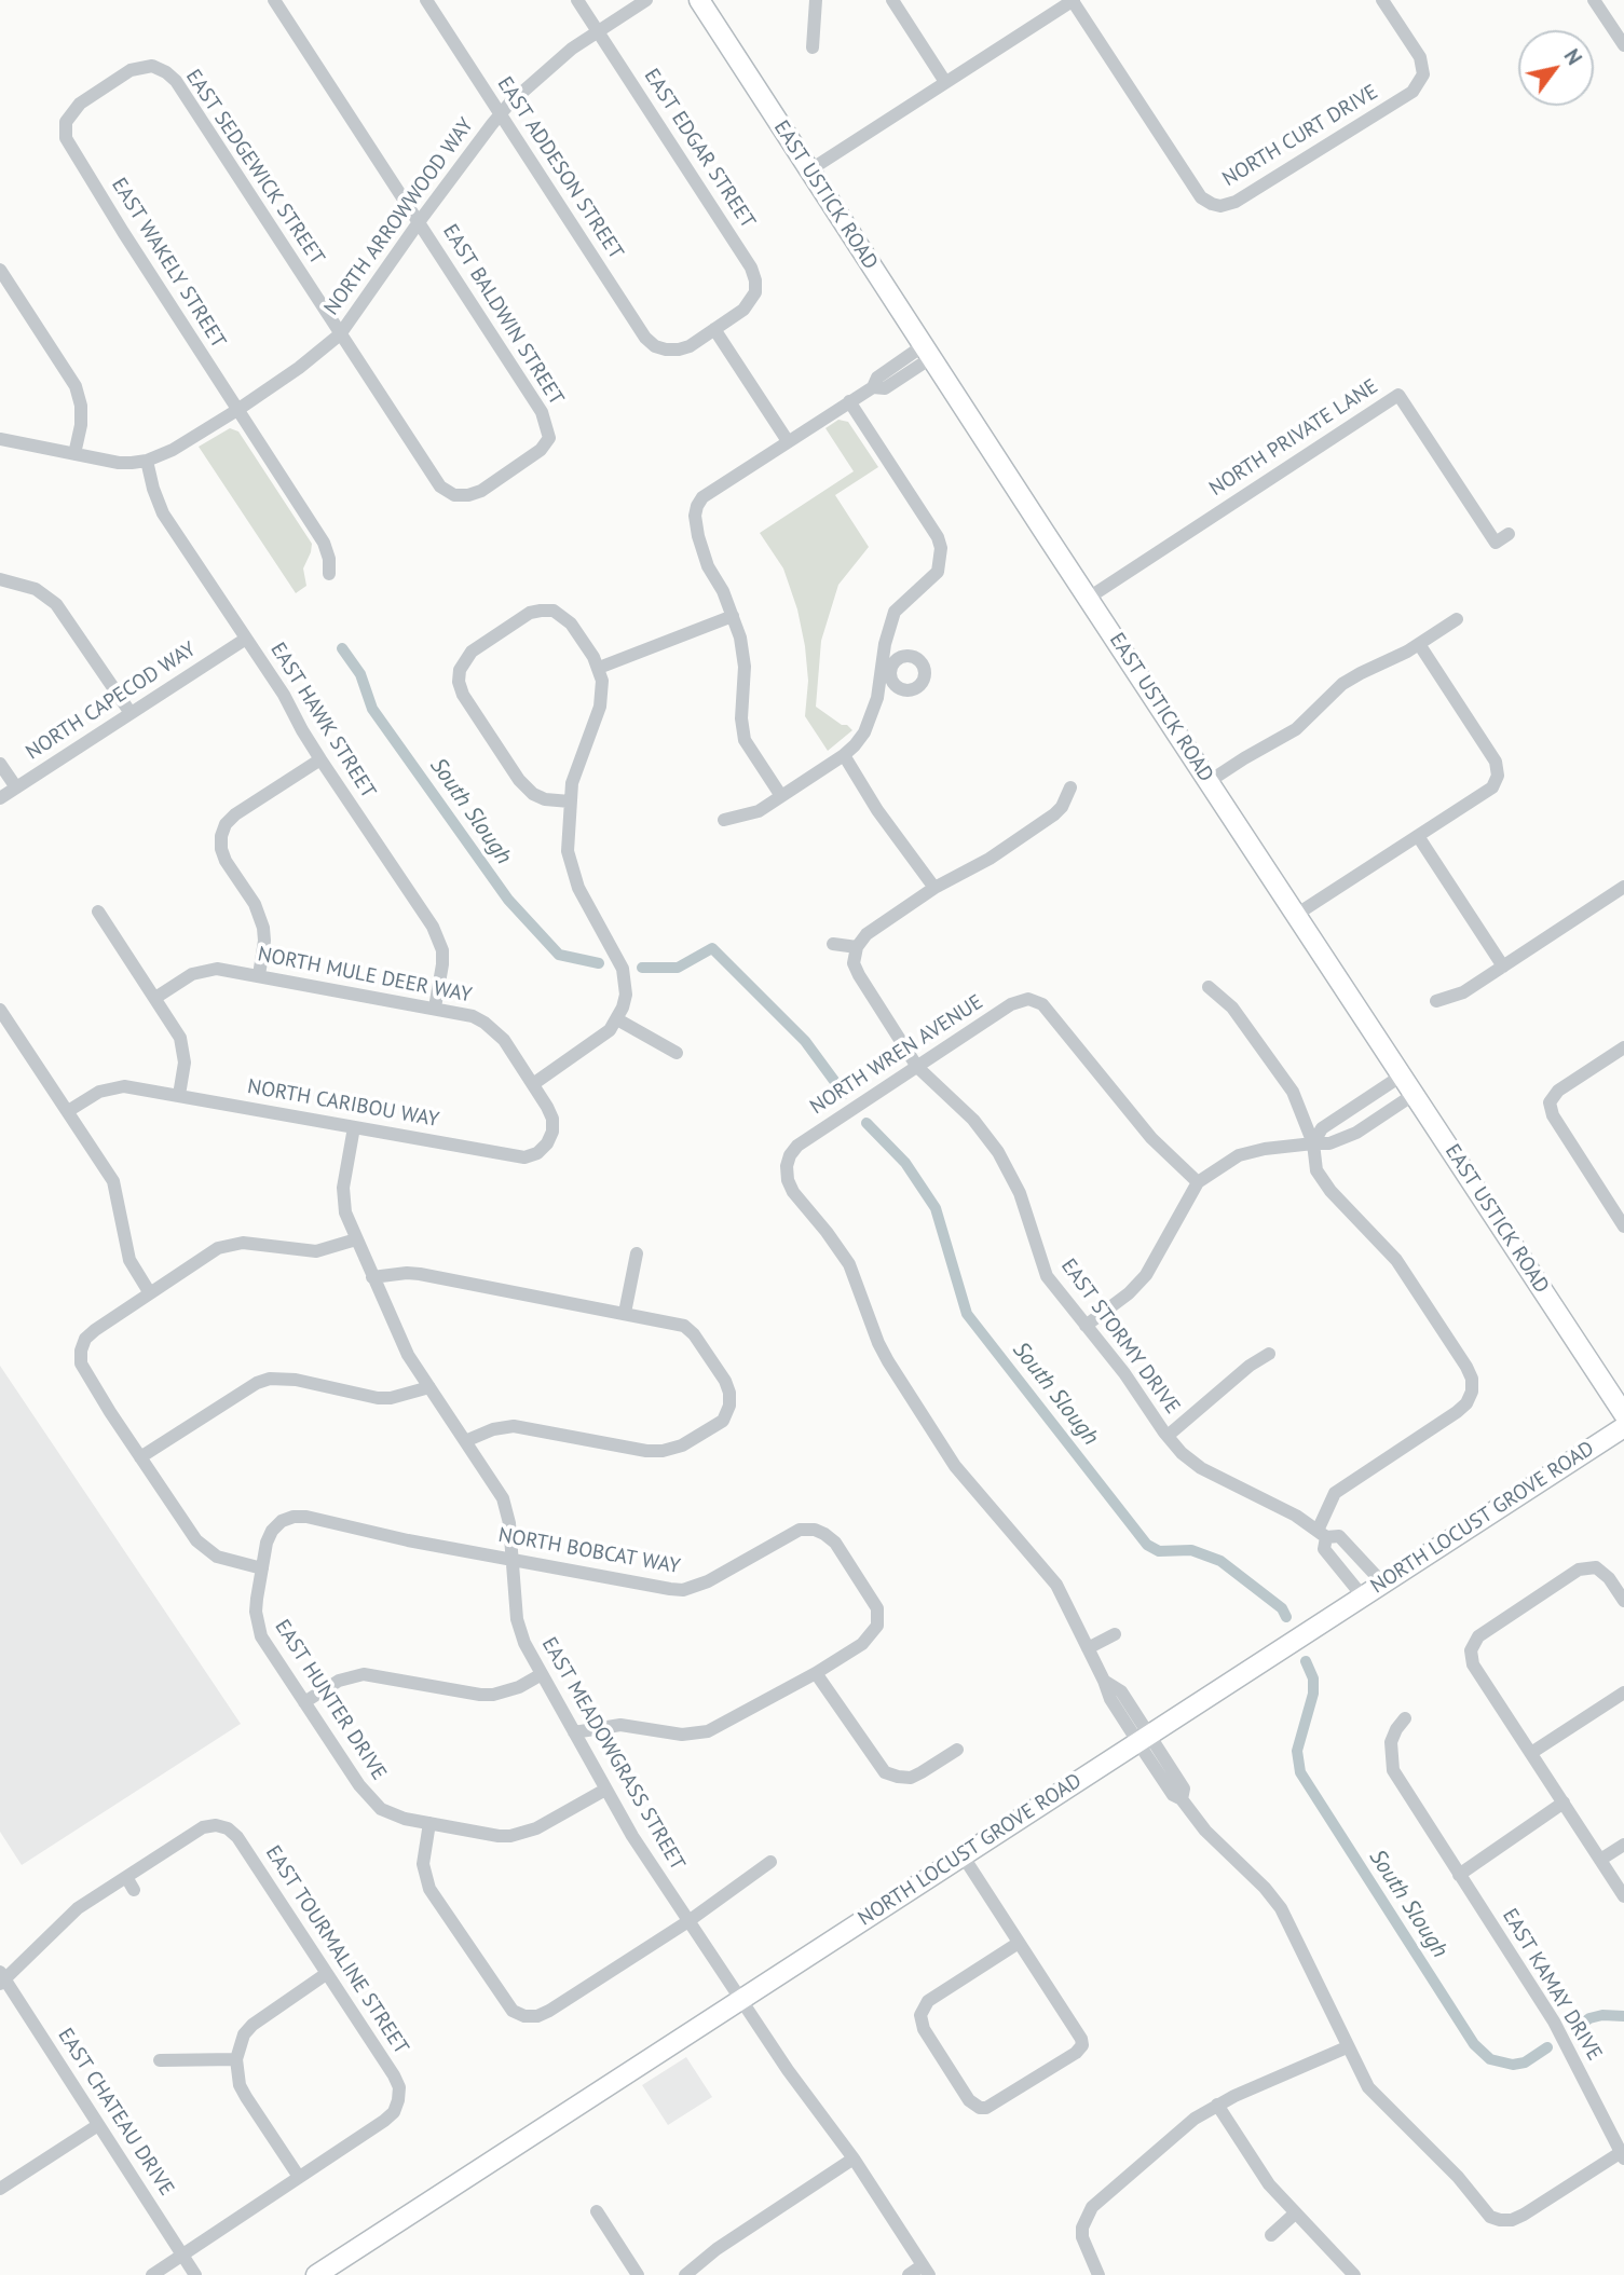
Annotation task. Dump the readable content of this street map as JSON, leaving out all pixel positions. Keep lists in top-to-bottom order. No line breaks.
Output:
{"streets":{"main road":["EAST USTICK ROAD","NORTH LOCUST GROVE ROAD"],"street":["NORTH CURT DRIVE","EAST EDGAR STREET","EAST SEDGEWICK STREET","EAST ADDESON STREET","NORTH ARROWWOOD WAY","EAST WAKELY STREET","EAST BALDWIN STREET","NORTH PRIVATE LANE","NORTH CAPECOD WAY","EAST HAWK STREET","NORTH MULE DEER WAY","NORTH WREN AVENUE","NORTH CARIBOU WAY","EAST STORMY DRIVE","NORTH BOBCAT WAY","EAST HUNTER DRIVE","EAST MEADOWGRASS STREET","EAST TOURMALINE STREET","EAST KAMAY DRIVE","EAST CHATEAU DRIVE"]},"crossings":[["NORTH CURT DRIVE","EAST USTICK ROAD"],["EAST EDGAR STREET","EAST ADDESON STREET"],["EAST EDGAR STREET","NORTH ARROWWOOD WAY"],["EAST SEDGEWICK STREET","NORTH ARROWWOOD WAY"],["EAST SEDGEWICK STREET","EAST WAKELY STREET"],["EAST SEDGEWICK STREET","EAST BALDWIN STREET"],["EAST ADDESON STREET","NORTH ARROWWOOD WAY"],["EAST USTICK ROAD","NORTH PRIVATE LANE"],["NORTH ARROWWOOD WAY","EAST WAKELY STREET"],["NORTH ARROWWOOD WAY","EAST BALDWIN STREET"],["NORTH ARROWWOOD WAY","EAST HAWK STREET"],["NORTH CAPECOD WAY","EAST HAWK STREET"],["EAST HAWK STREET","NORTH MULE DEER WAY"],["NORTH MULE DEER WAY","NORTH CARIBOU WAY"],["NORTH WREN AVENUE","EAST STORMY DRIVE"],["NORTH CARIBOU WAY","EAST MEADOWGRASS STREET"],["EAST STORMY DRIVE","NORTH LOCUST GROVE ROAD"],["NORTH LOCUST GROVE ROAD","EAST MEADOWGRASS STREET"],["NORTH BOBCAT WAY","EAST HUNTER DRIVE"],["NORTH BOBCAT WAY","EAST MEADOWGRASS STREET"],["EAST HUNTER DRIVE","EAST MEADOWGRASS STREET"]],"water":["South Slough"],"north":"top right"}
